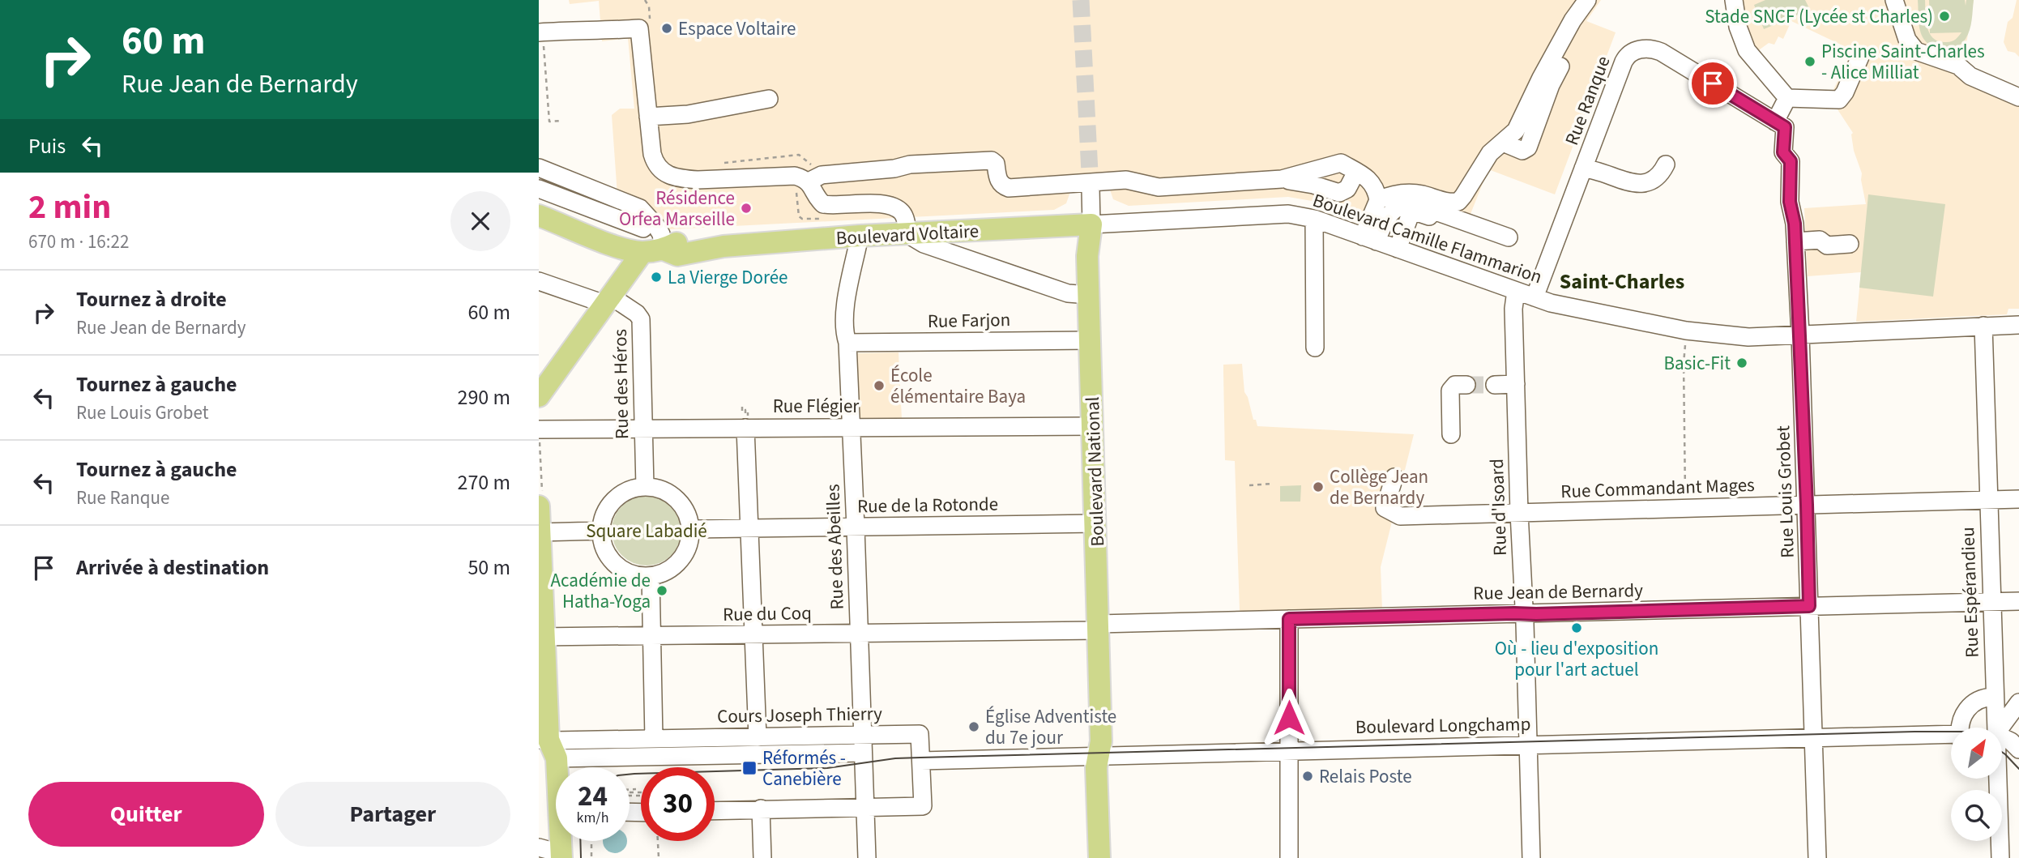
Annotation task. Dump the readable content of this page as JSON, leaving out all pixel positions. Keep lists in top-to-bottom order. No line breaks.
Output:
{"streets":{"main road":["Boulevard Voltaire","Boulevard National"],"street":["Rue Ranque","Boulevard Camille Flammarion","Rue Farjon","Rue des Héros","Rue Flégier","Rue Commandant Mages","Rue Louis Grobet","Rue de la Rotonde","Rue d'Isoard","Rue des Abeilles","Rue Jean de Bernardy","Rue Espérandieu","Rue du Coq","Cours Joseph Thierry","Boulevard Longchamp"]},"crossings":[["Rue Ranque","Boulevard Camille Flammarion"],["Rue Ranque","Rue Louis Grobet"],["Boulevard Voltaire","Boulevard Camille Flammarion"],["Boulevard Voltaire","Boulevard National"],["Boulevard Voltaire","Rue des Abeilles"],["Boulevard Camille Flammarion","Boulevard National"],["Boulevard Camille Flammarion","Rue Louis Grobet"],["Boulevard Camille Flammarion","Rue d'Isoard"],["Boulevard Camille Flammarion","Rue Espérandieu"],["Rue Farjon","Boulevard National"],["Rue Farjon","Rue des Abeilles"],["Rue des Héros","Rue Flégier"],["Rue des Héros","Rue de la Rotonde"],["Rue Flégier","Boulevard National"],["Rue Flégier","Rue des Abeilles"],["Boulevard National","Rue de la Rotonde"],["Boulevard National","Rue Jean de Bernardy"],["Boulevard National","Rue du Coq"],["Boulevard National","Boulevard Longchamp"],["Rue Commandant Mages","Rue Louis Grobet"],["Rue Commandant Mages","Rue d'Isoard"],["Rue Commandant Mages","Rue Espérandieu"],["Rue Louis Grobet","Rue Jean de Bernardy"],["Rue Louis Grobet","Boulevard Longchamp"],["Rue de la Rotonde","Rue des Abeilles"],["Rue d'Isoard","Rue Jean de Bernardy"],["Rue d'Isoard","Boulevard Longchamp"],["Rue des Abeilles","Rue du Coq"],["Rue des Abeilles","Cours Joseph Thierry"],["Rue Jean de Bernardy","Rue Espérandieu"],["Rue Jean de Bernardy","Rue du Coq"],["Cours Joseph Thierry","Boulevard Longchamp"]],"districts":["Saint-Charles"],"parks":["Square Labadié"],"places":{"other":["Stade SNCF (Lycée st Charles)","Espace Voltaire","Piscine Saint-Charles - Alice Milliat","Résidence Orfea Marseille","La Vierge Dorée","Basic-Fit","École élémentaire Baya","Collège Jean de Bernardy","Académie de Hatha-Yoga","Où - lieu d'exposition pour l'art actuel","Église Adventiste du 7e jour","Relais Poste"],"transit":["Réformés - Canebière"]},"north":"top right","page":{"turn":["60 m","Rue Jean de Bernardy"],"then":"Puis","heading":["2 min","670 m · 16:22"],"list":[{"name":"Tournez à droite","note":"Rue Jean de Bernardy","value":"60 m"},{"name":"Tournez à gauche","note":"Rue Louis Grobet","value":"290 m"},{"name":"Tournez à gauche","note":"Rue Ranque","value":"270 m"},{"name":"Arrivée à destination","value":"50 m"}],"speed":"24 km/h","limit":"30","buttons":["Quitter","Partager"]}}
